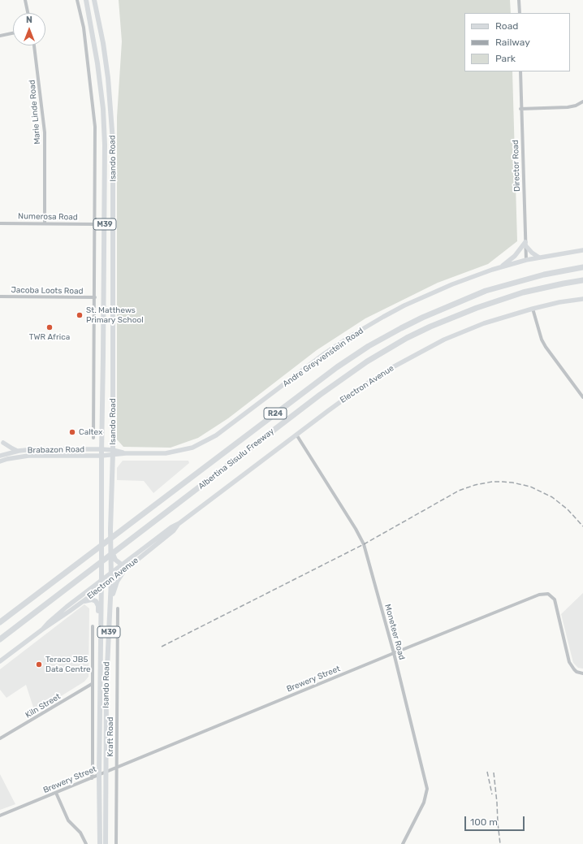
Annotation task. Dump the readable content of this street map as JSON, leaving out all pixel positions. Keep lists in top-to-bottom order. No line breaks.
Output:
{"streets":{"highway":["R24","Albertina Sisulu Freeway"],"main road":["Isando Road","M39","Andre Greyvenstein Road","Electron Avenue","Brabazon Road"],"street":["Marie Linde Road","Director Road","Numerosa Road","Jacoba Loots Road","Moneteer Road","Brewery Street","Kiln Street","Kraft Road"]},"crossings":[["Marie Linde Road","Numerosa Road"],["Isando Road","Numerosa Road"],["Isando Road","Jacoba Loots Road"],["Isando Road","Andre Greyvenstein Road"],["Isando Road","Electron Avenue"],["Isando Road","Brabazon Road"],["Isando Road","Brewery Street"],["Director Road","Andre Greyvenstein Road"],["Andre Greyvenstein Road","Brabazon Road"],["Electron Avenue","Moneteer Road"],["Moneteer Road","Brewery Street"],["Brewery Street","Kraft Road"]],"places":["St. Matthews Primary School","TWR Africa","Caltex","Teraco JB5 Data Centre"],"legend":["Road","Railway","Park"],"scale_bar":"100 m","north":"top"}
